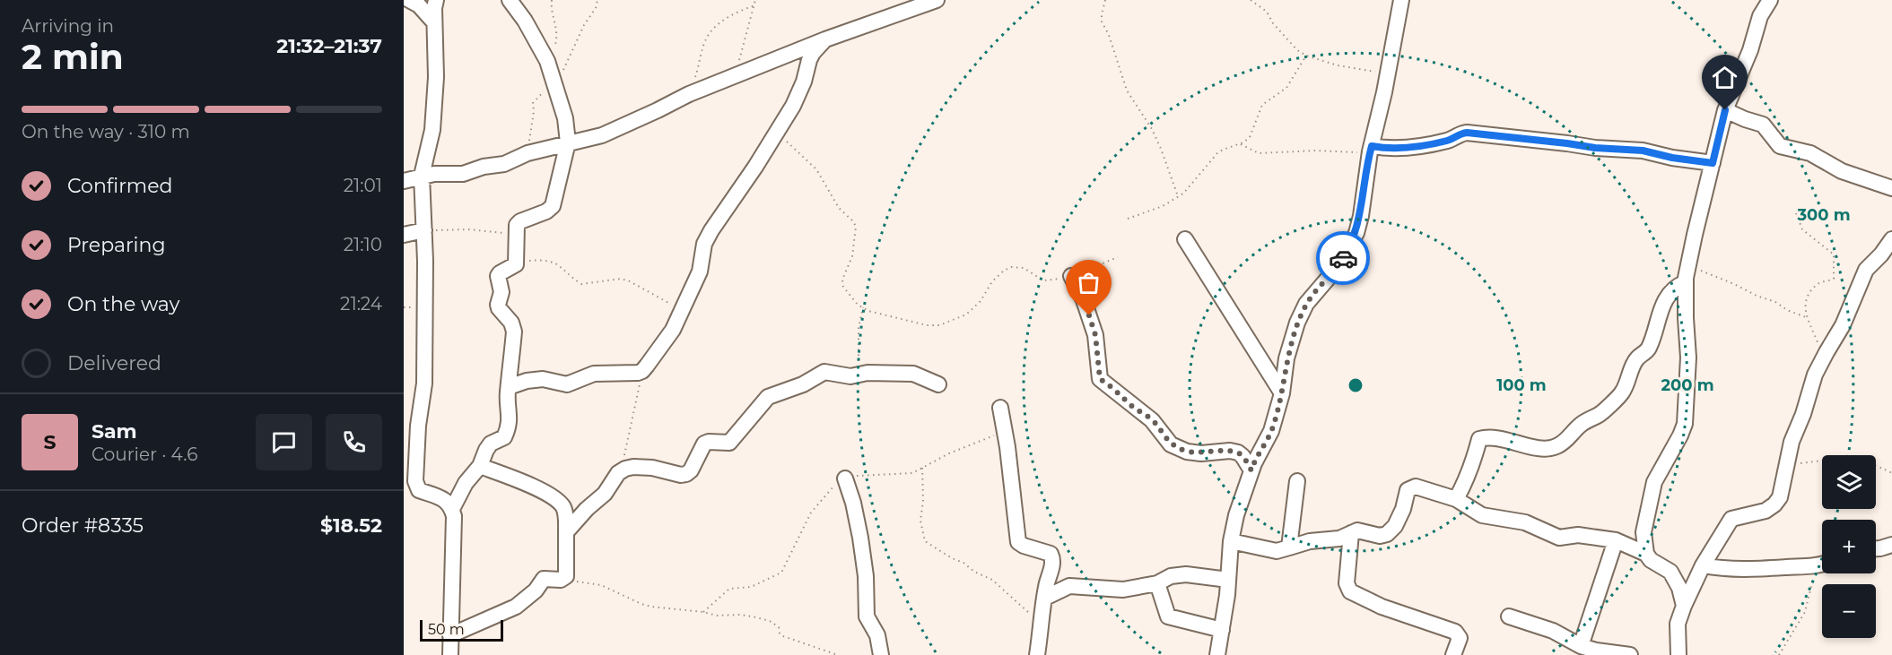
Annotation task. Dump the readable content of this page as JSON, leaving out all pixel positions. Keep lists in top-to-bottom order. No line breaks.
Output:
{"scale_bar":"50 m","page":{"heading":["2 min","Arriving in","21:32–21:37"],"panel":["Sam","Courier · 4.6","Order #8335","$18.52"],"bar":"On the way · 310 m","list":[["Confirmed","21:01"],["Preparing","21:10"],["On the way","21:24"],"Delivered"],"round":"S","map_buttons":["+","−"],"scale":"50 m"},"rings":["300 m","100 m","200 m"]}
